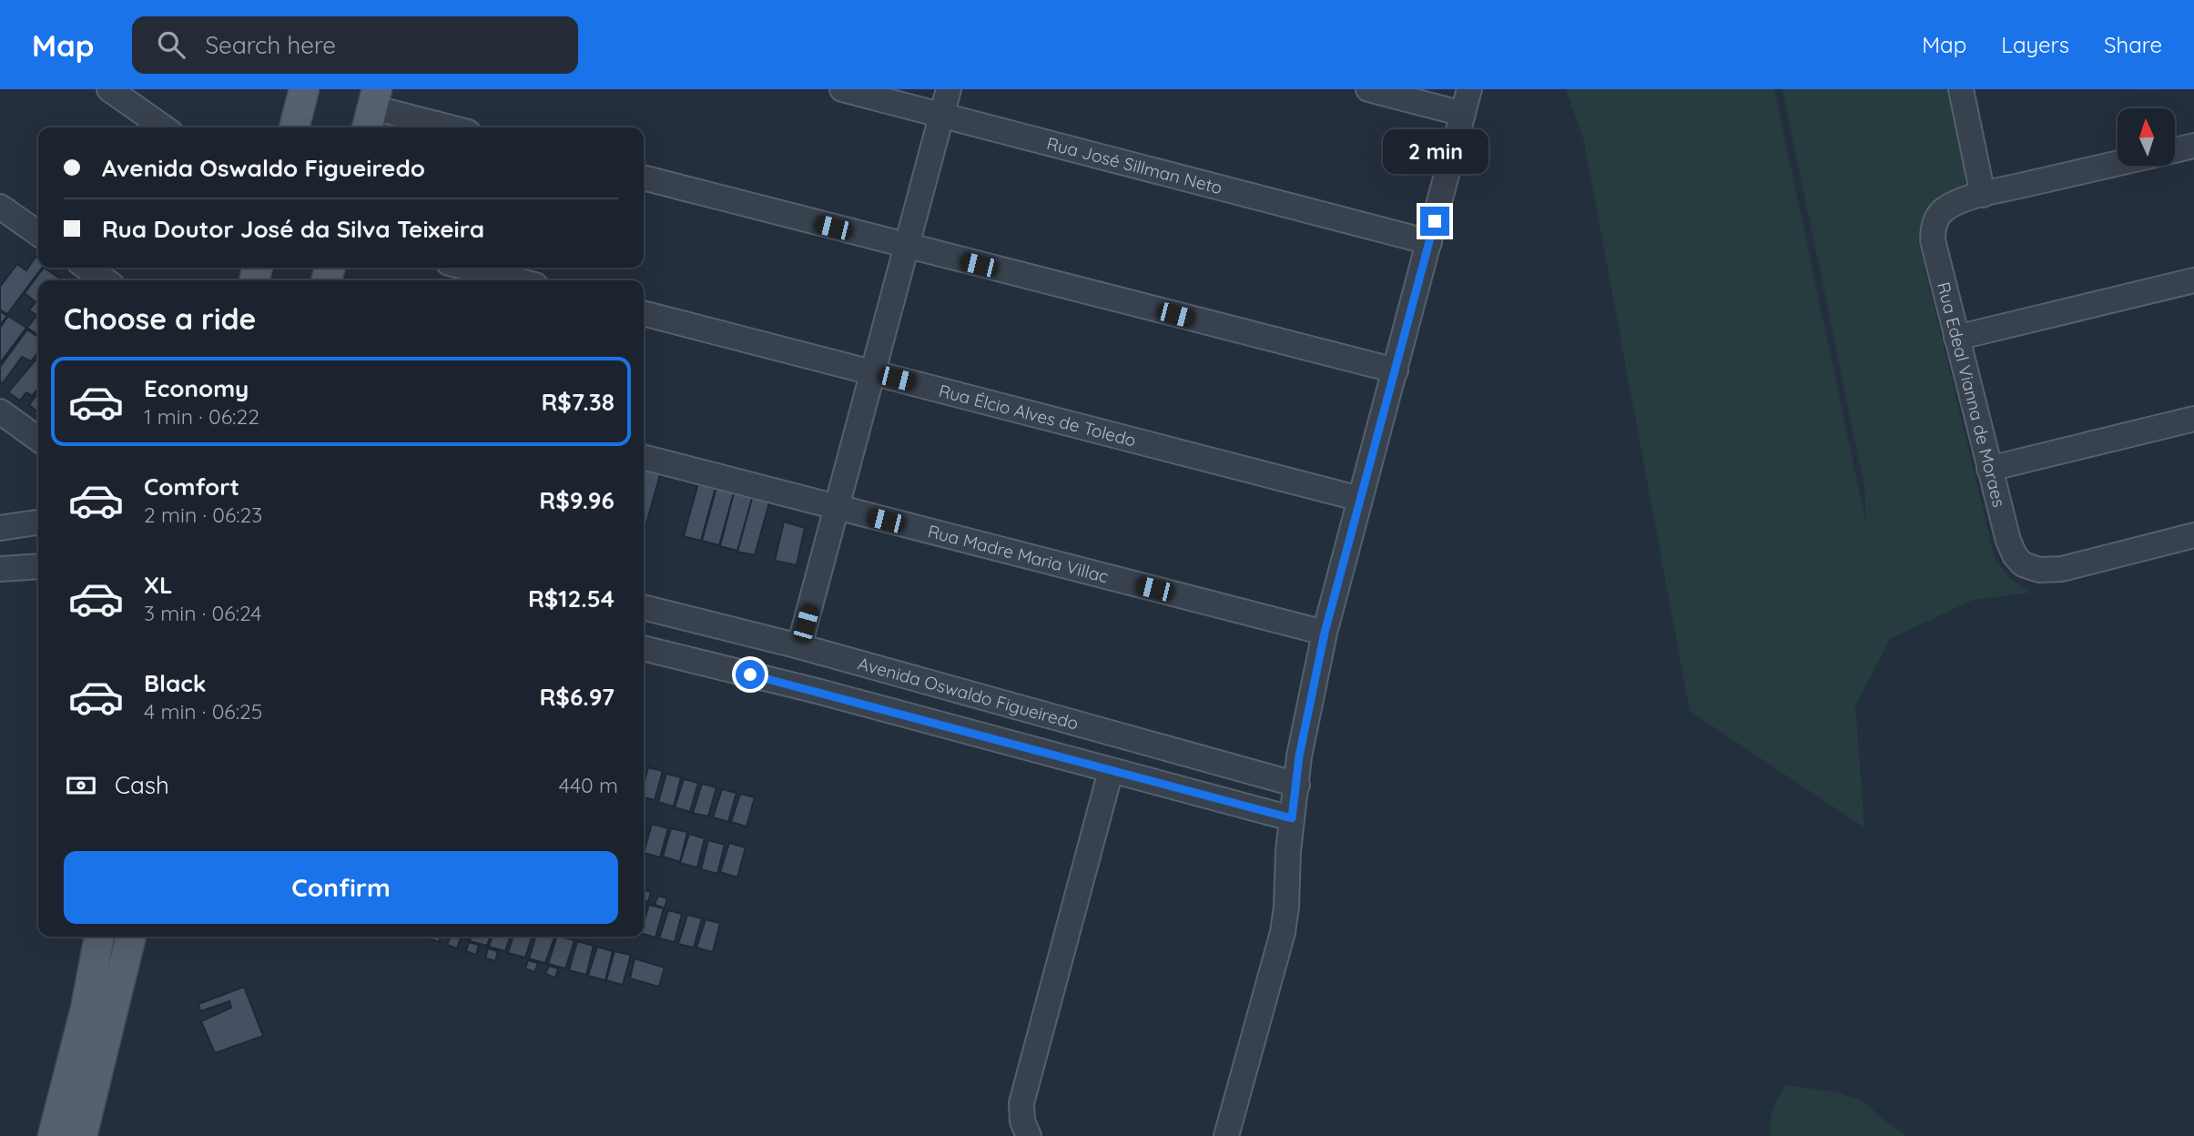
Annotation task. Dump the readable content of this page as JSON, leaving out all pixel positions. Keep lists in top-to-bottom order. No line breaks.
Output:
{"streets":{"street":["Rua José Sillman Neto","Rua Edeal Vianna de Moraes","Rua Élcio Alves de Toledo","Rua Madre Maria Villac","Avenida Oswaldo Figueiredo"]},"north":"top","page":{"header":"Map","search":"Search here","nav":["Map","Layers","Share"],"banner":["Avenida Oswaldo Figueiredo","Rua Doutor José da Silva Teixeira"],"bubble":"2 min","heading":"Choose a ride","list":[{"name":"Economy","note":"1 min · 06:22","value":"R$7.38"},{"name":"Comfort","note":"2 min · 06:23","value":"R$9.96"},{"name":"XL","note":"3 min · 06:24","value":"R$12.54"},{"name":"Black","note":"4 min · 06:25","value":"R$6.97"}],"pay":["Cash","440 m"],"buttons":"Confirm"}}
